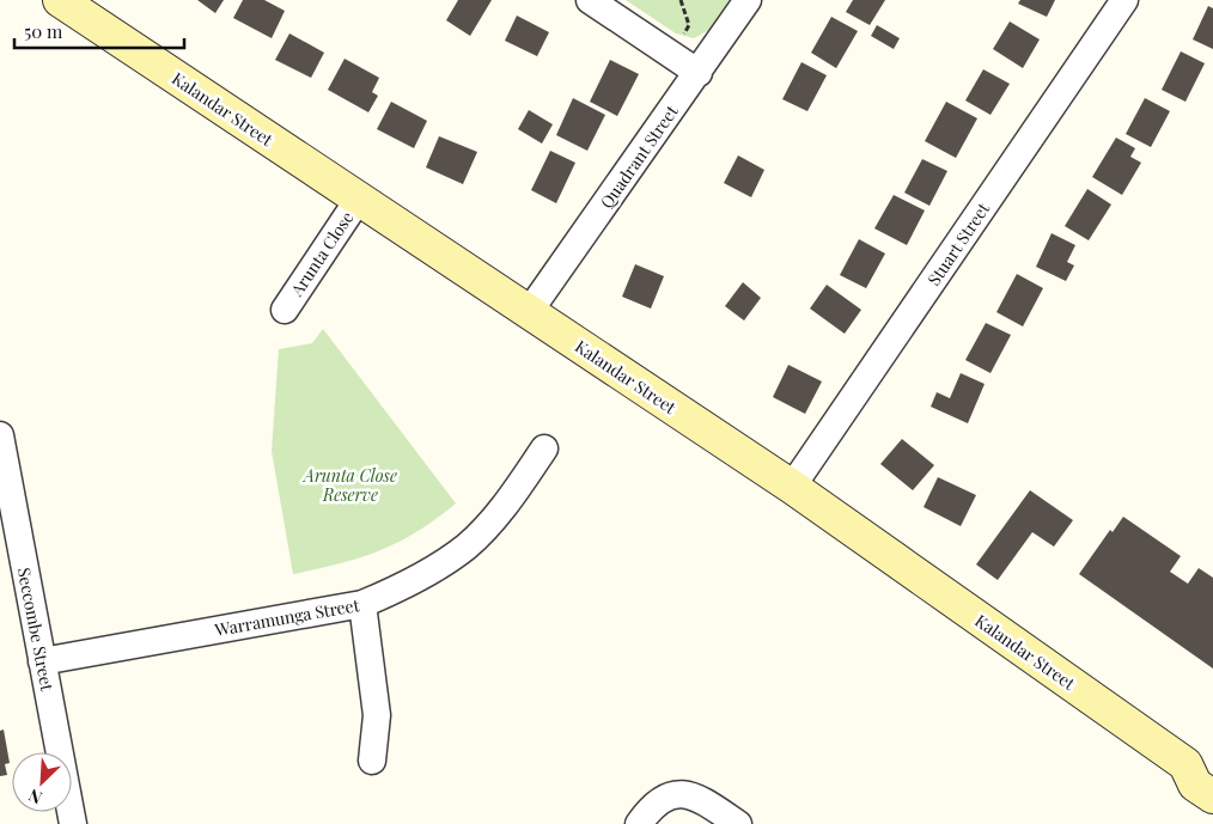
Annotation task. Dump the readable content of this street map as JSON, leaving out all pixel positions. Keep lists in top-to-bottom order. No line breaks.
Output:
{"streets":{"main road":["Kalandar Street"],"street":["Quadrant Street","Stuart Street","Arunta Close","Warramunga Street","Seccombe Street"]},"crossings":[["Kalandar Street","Quadrant Street"],["Kalandar Street","Stuart Street"],["Kalandar Street","Arunta Close"],["Warramunga Street","Seccombe Street"]],"parks":["Arunta Close Reserve"],"scale_bar":"50 m","north":"bottom left"}
